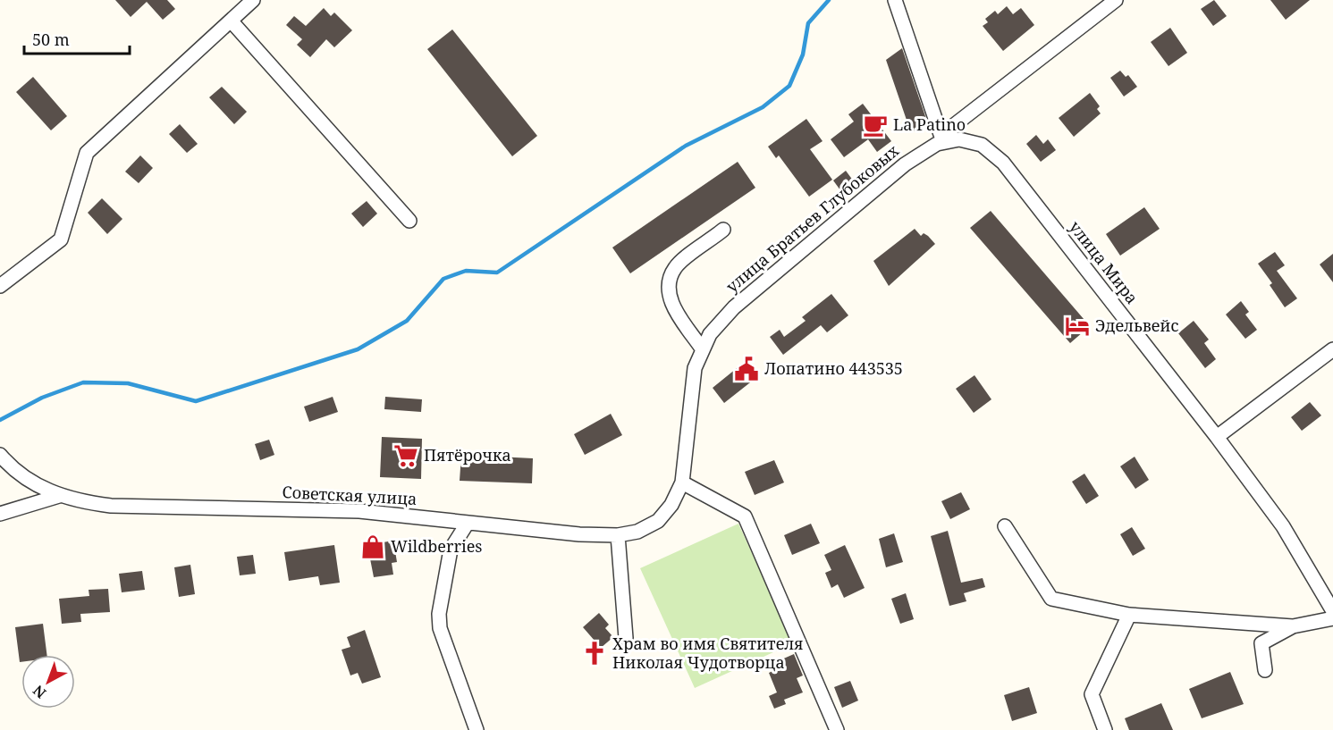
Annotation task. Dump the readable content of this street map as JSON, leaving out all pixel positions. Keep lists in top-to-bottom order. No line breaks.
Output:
{"streets":{"street":["улица Братьев Глубоковых","улица Мира","Советская улица"]},"crossings":[["улица Братьев Глубоковых","улица Мира"],["улица Братьев Глубоковых","Советская улица"]],"places":{"cafe":["La Patino"],"hotel":["Эдельвейс"],"public building":["Лопатино 443535"],"supermarket":["Пятёрочка"],"shop":["Wildberries"],"church":["Храм во имя Святителя Николая Чудотворца"]},"scale_bar":"50 m","north":"bottom left"}
